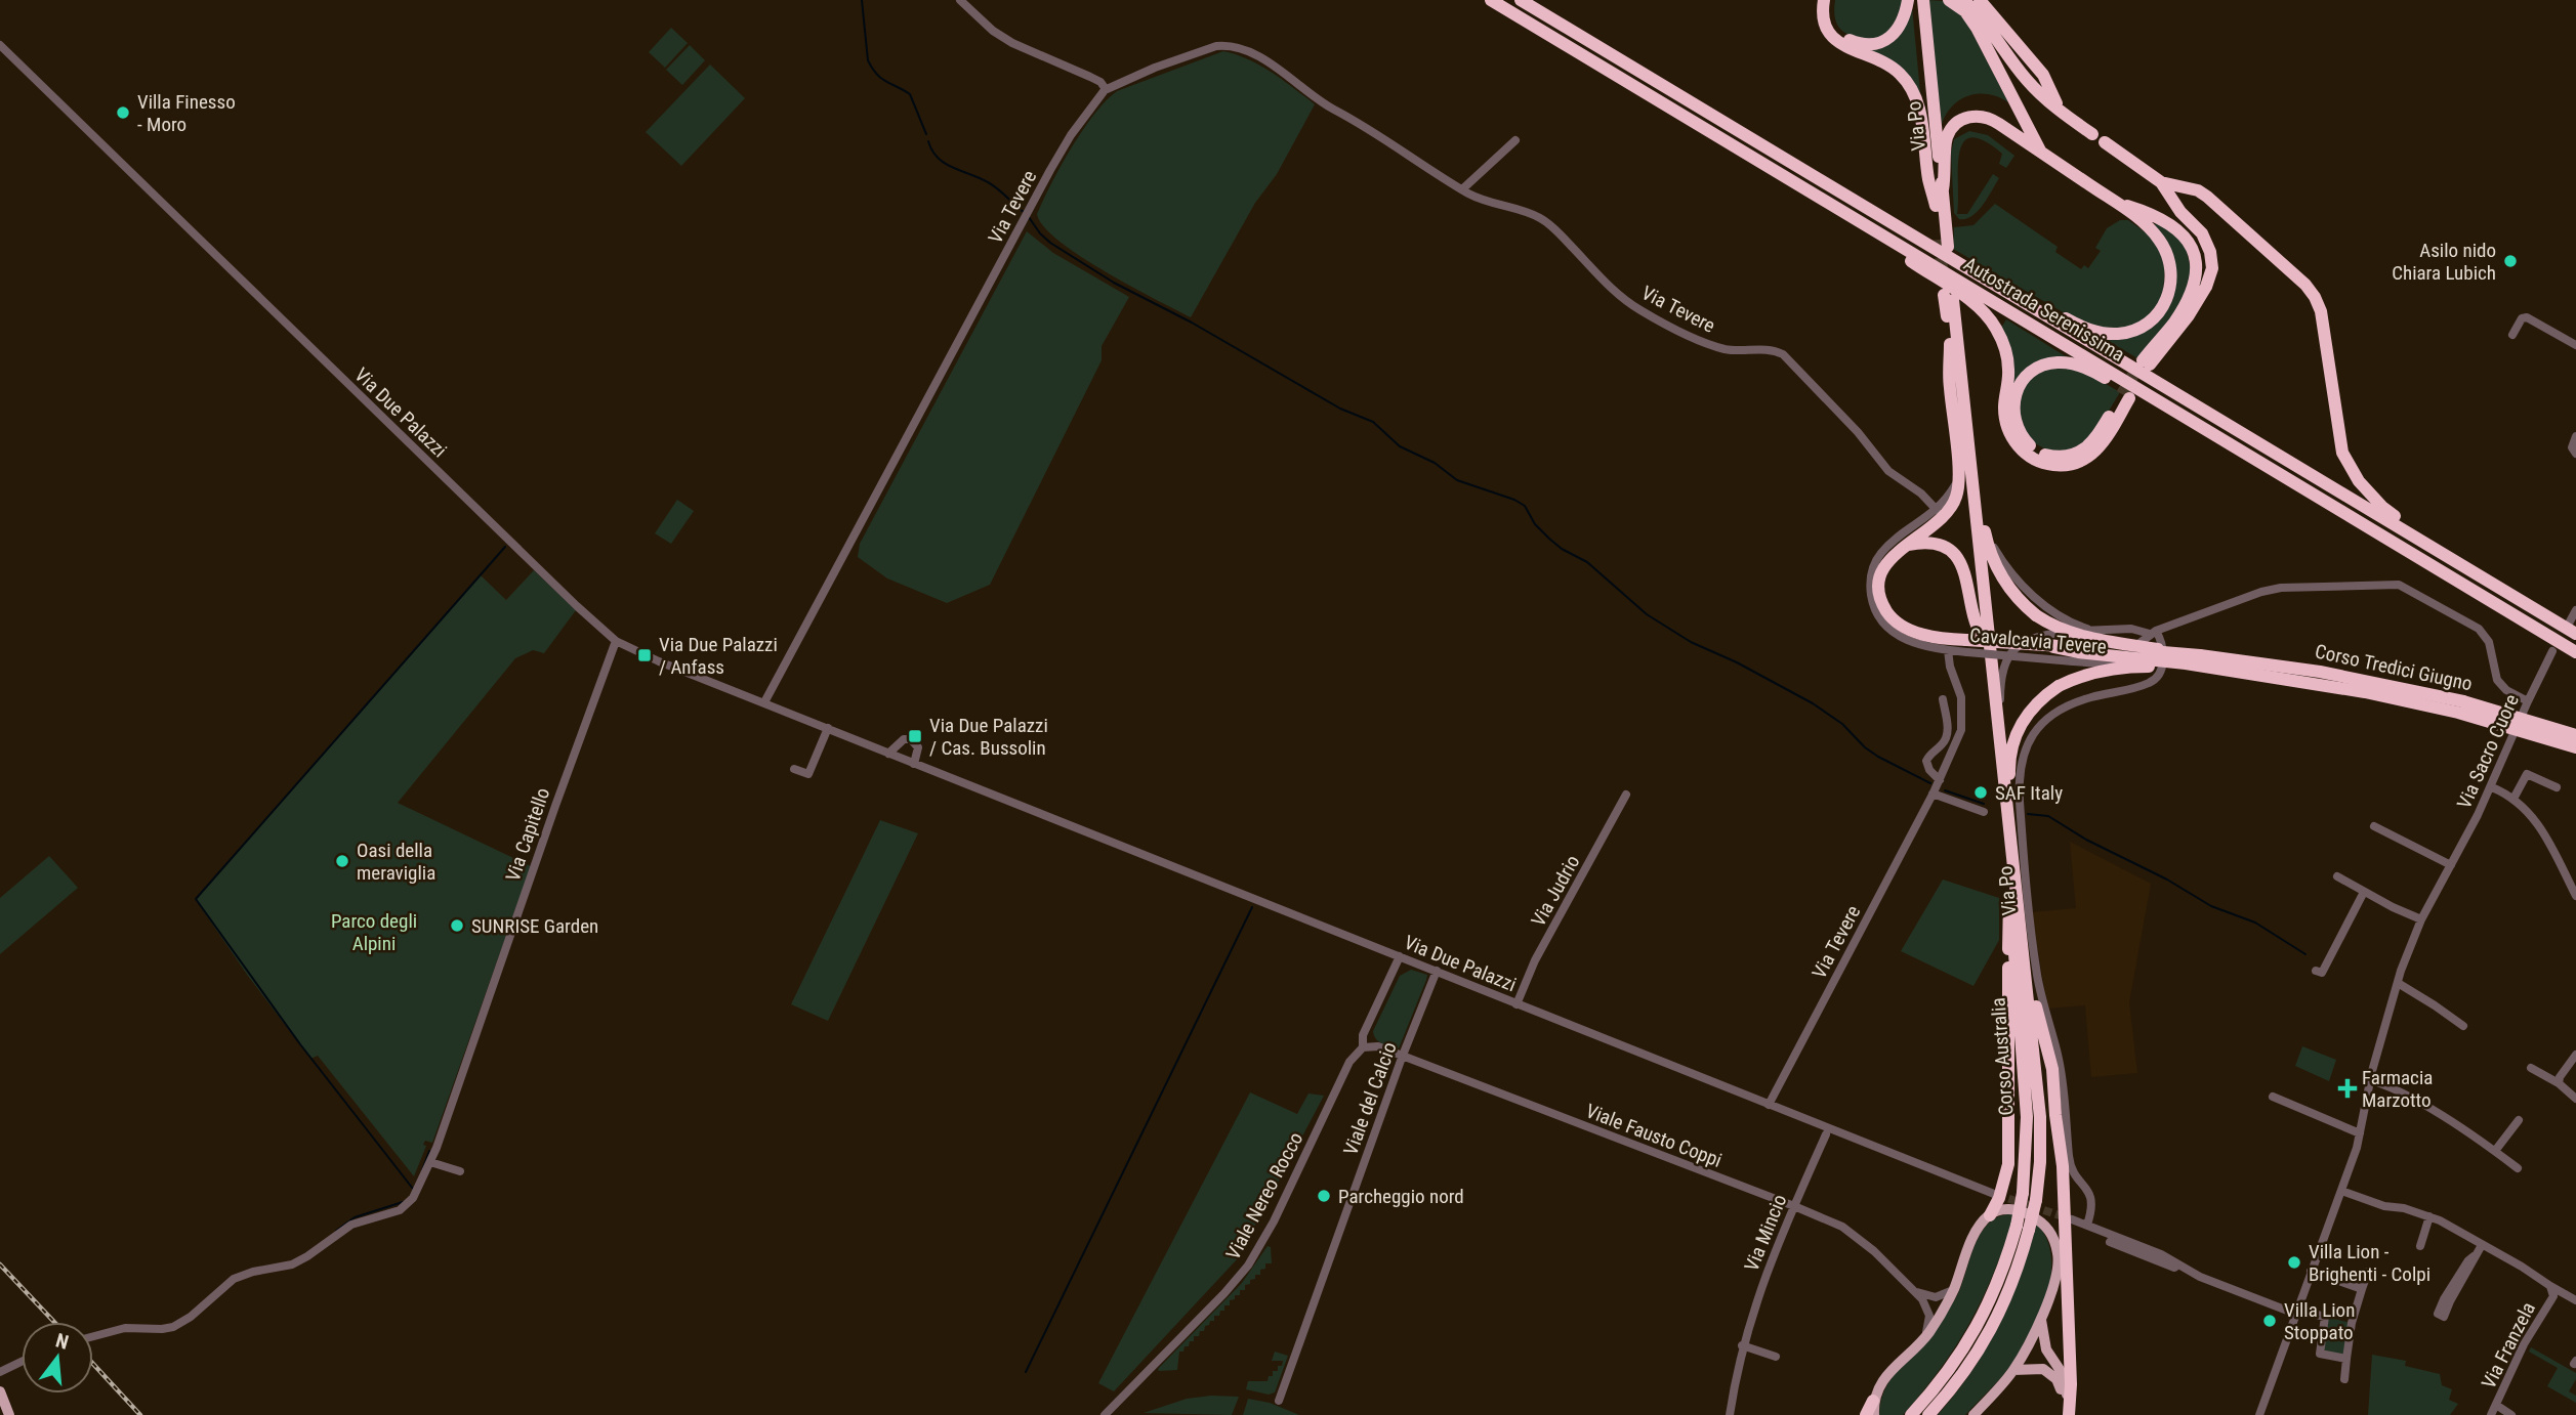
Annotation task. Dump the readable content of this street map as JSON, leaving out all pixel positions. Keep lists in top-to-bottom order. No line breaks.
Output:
{"streets":{"highway":["Via Po","Autostrada Serenissima","Corso Tredici Giugno","Corso Australia"],"street":["Via Tevere","Via Due Palazzi","Cavalcavia Tevere","Via Sacro Cuore","Via Capitello","Via Judrio","Viale del Calcio","Viale Fausto Coppi","Viale Nereo Rocco","Via Mincio","Via Franzela"]},"crossings":[["Via Po","Cavalcavia Tevere"],["Via Po","Corso Australia"],["Via Tevere","Via Due Palazzi"],["Via Tevere","Cavalcavia Tevere"],["Via Due Palazzi","Via Capitello"],["Via Due Palazzi","Via Judrio"],["Via Due Palazzi","Viale del Calcio"],["Via Due Palazzi","Viale Nereo Rocco"],["Via Sacro Cuore","Via Franzela"],["Viale del Calcio","Viale Fausto Coppi"],["Viale Fausto Coppi","Viale Nereo Rocco"],["Viale Fausto Coppi","Via Mincio"]],"parks":["Parco degli Alpini"],"places":{"other":["Villa Finesso - Moro","Asilo nido Chiara Lubich","SAF Italy","Oasi della meraviglia","SUNRISE Garden","Parcheggio nord","Villa Lion - Brighenti - Colpi","Villa Lion Stoppato"],"transit":["Via Due Palazzi / Anfass","Via Due Palazzi / Cas. Bussolin"],"health":["Farmacia Marzotto"]},"north":"top"}
